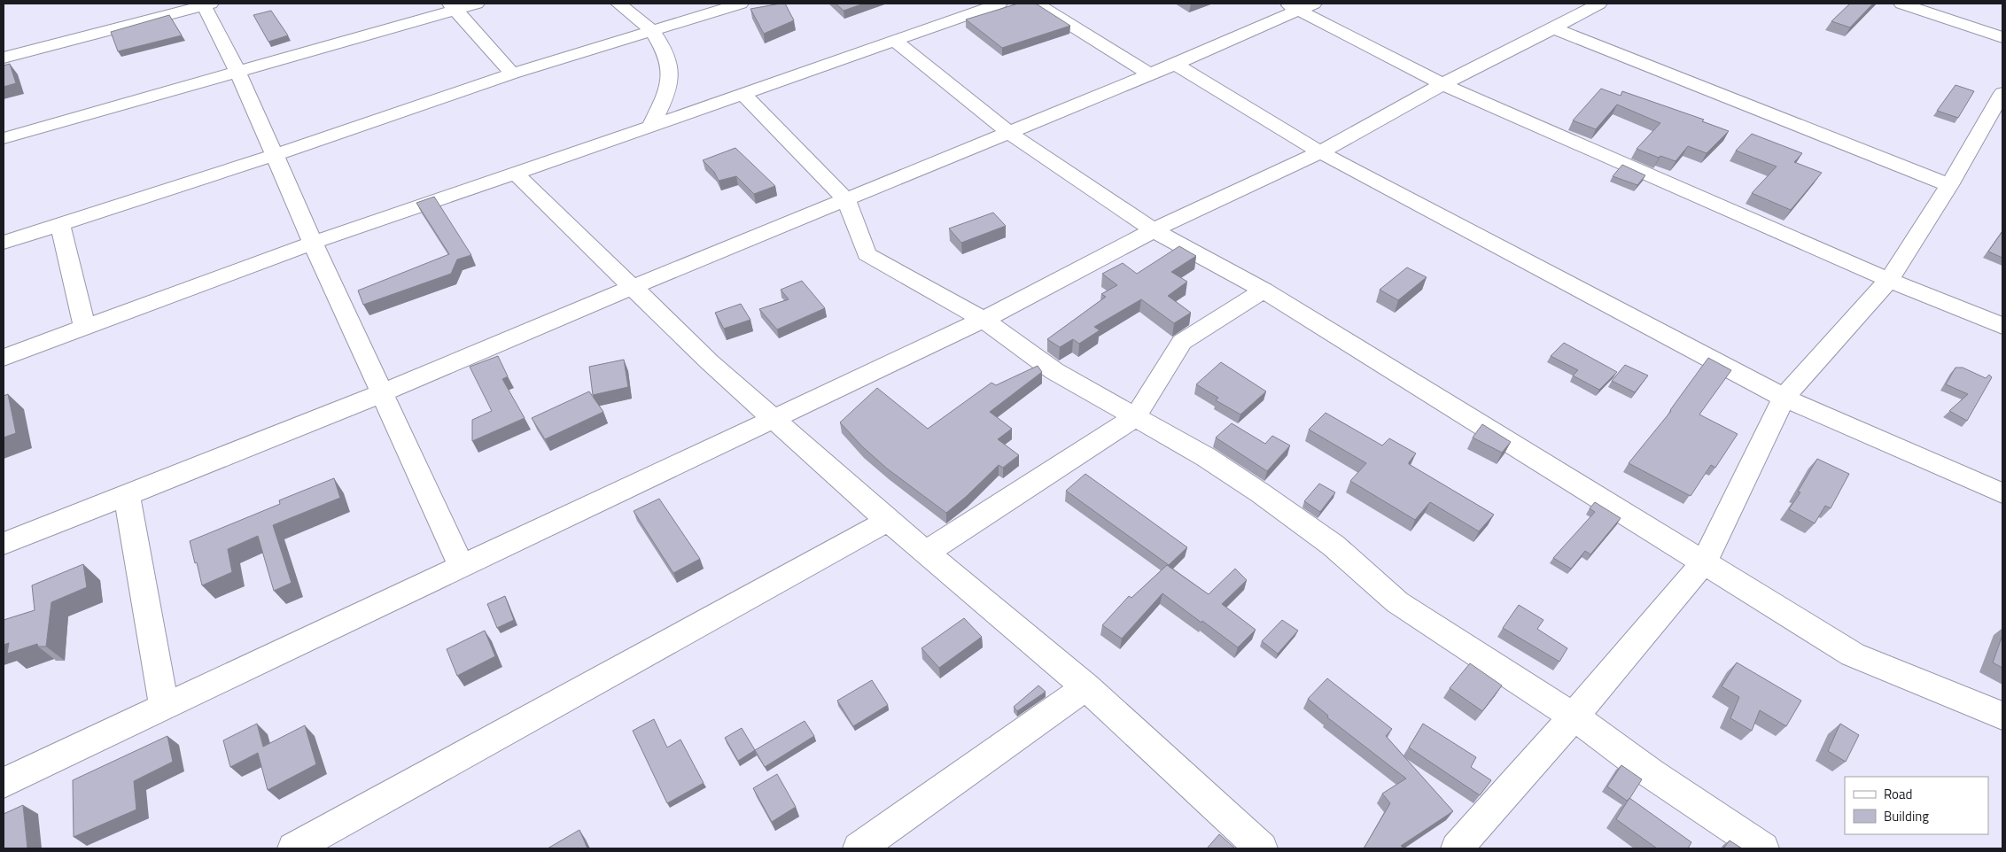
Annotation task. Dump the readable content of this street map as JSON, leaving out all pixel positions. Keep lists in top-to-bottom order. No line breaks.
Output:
{"legend":["Road","Building"]}
